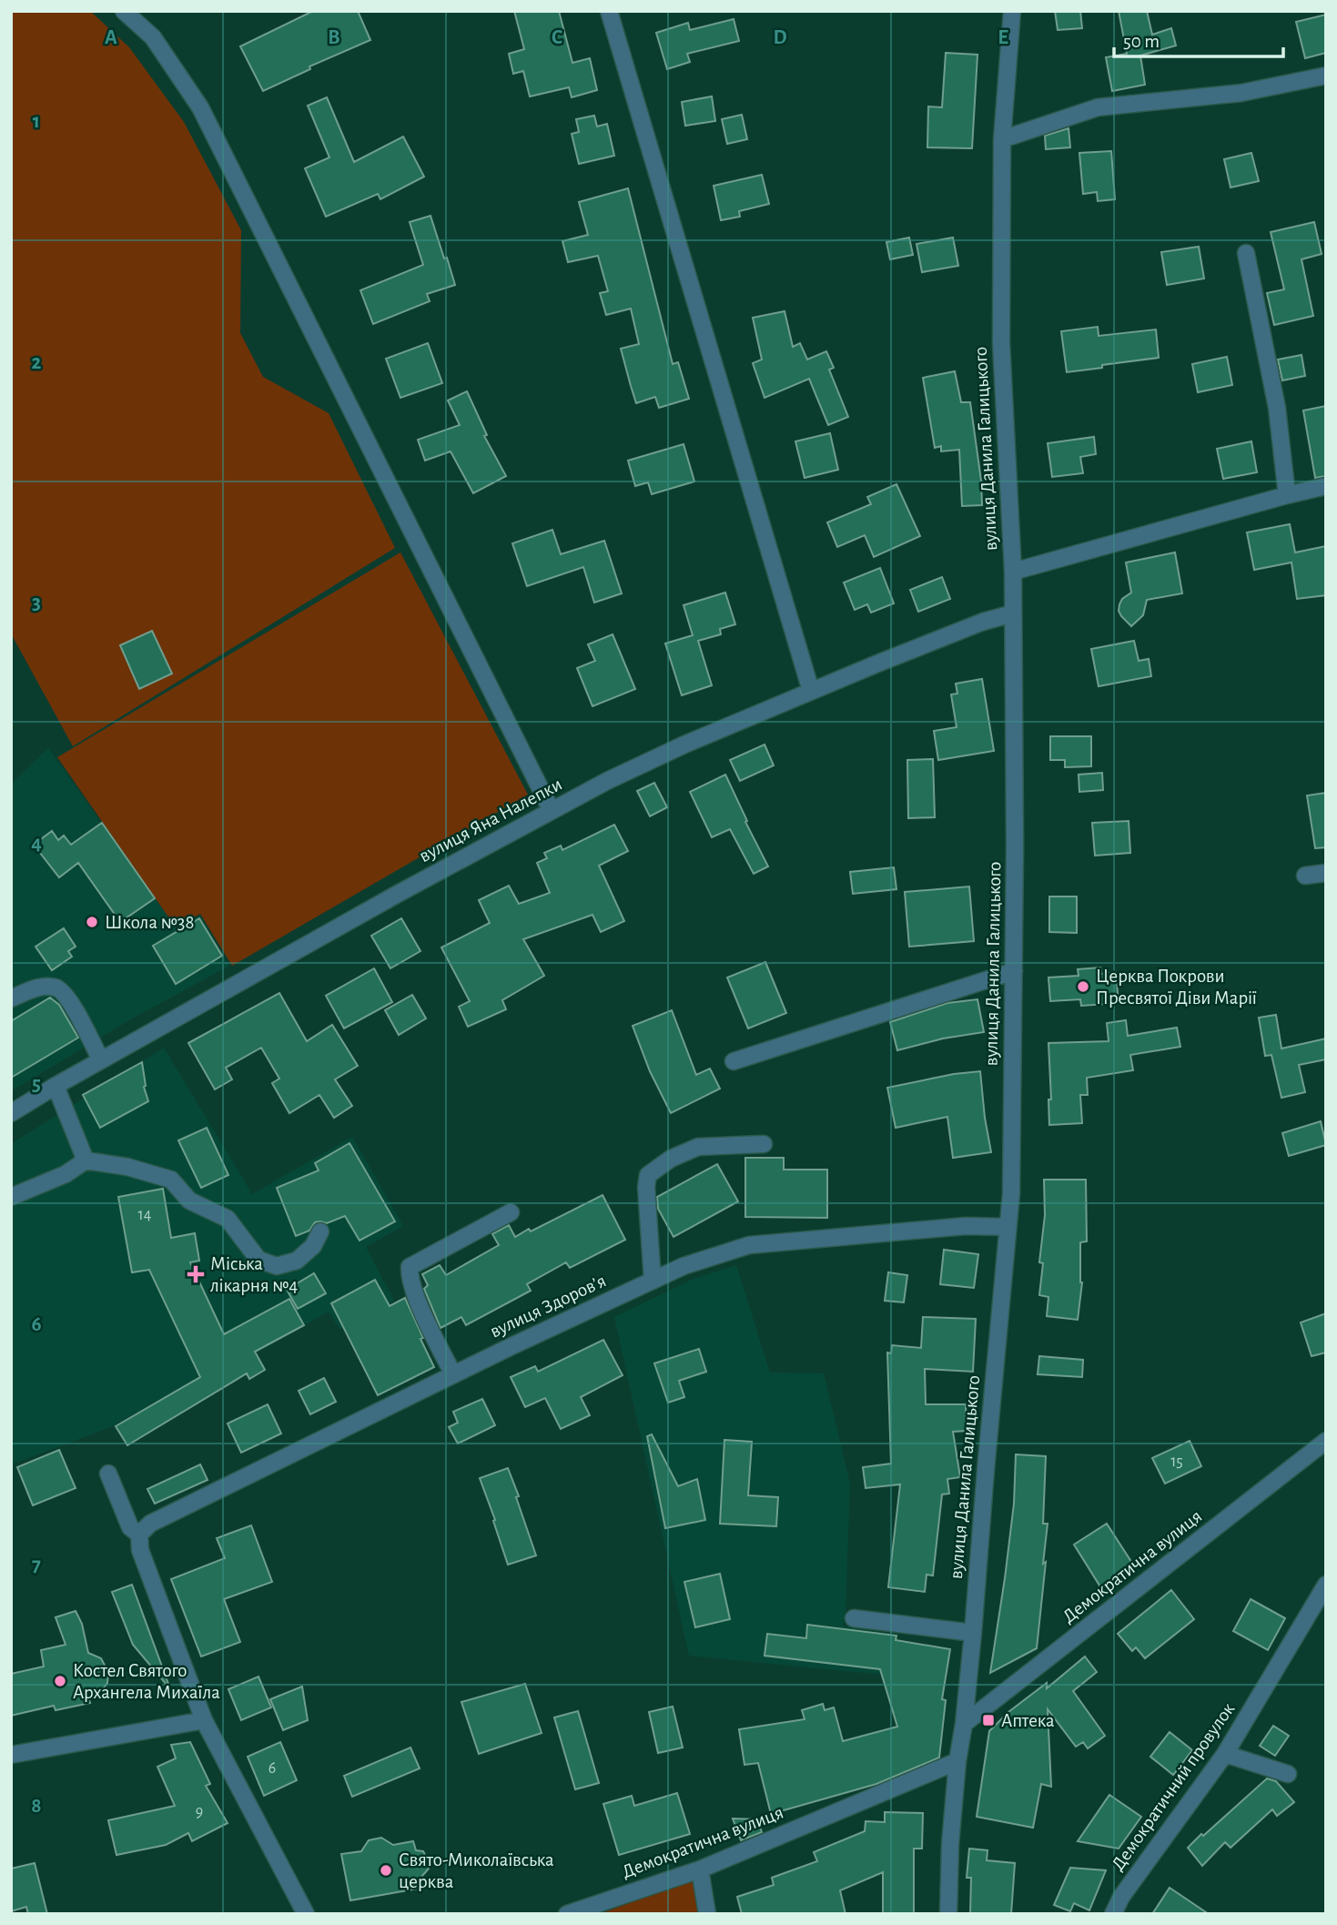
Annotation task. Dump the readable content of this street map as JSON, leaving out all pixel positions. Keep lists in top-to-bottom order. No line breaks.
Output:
{"streets":{"street":["вулиця Данила Галицького","вулиця Яна Налепки","вулиця Здоровʼя","Демократична вулиця","Демократичний провулок"]},"crossings":[["вулиця Данила Галицького","вулиця Яна Налепки"],["вулиця Данила Галицького","вулиця Здоровʼя"],["вулиця Данила Галицького","Демократична вулиця"]],"places":{"other":["Школа №38","Церква Покрови Пресвятої Діви Марії","Костел Святого Архангела Михаїла","Свято-Миколаївська церква"],"health":["Міська лікарня №4"],"transit":["Аптека"]},"house_numbers":["14","15","6","9"],"scale_bar":"50 m","grid":{"columns":["A","B","C","D","E"],"rows":["1","2","3","4","5","6","7","8"]}}
